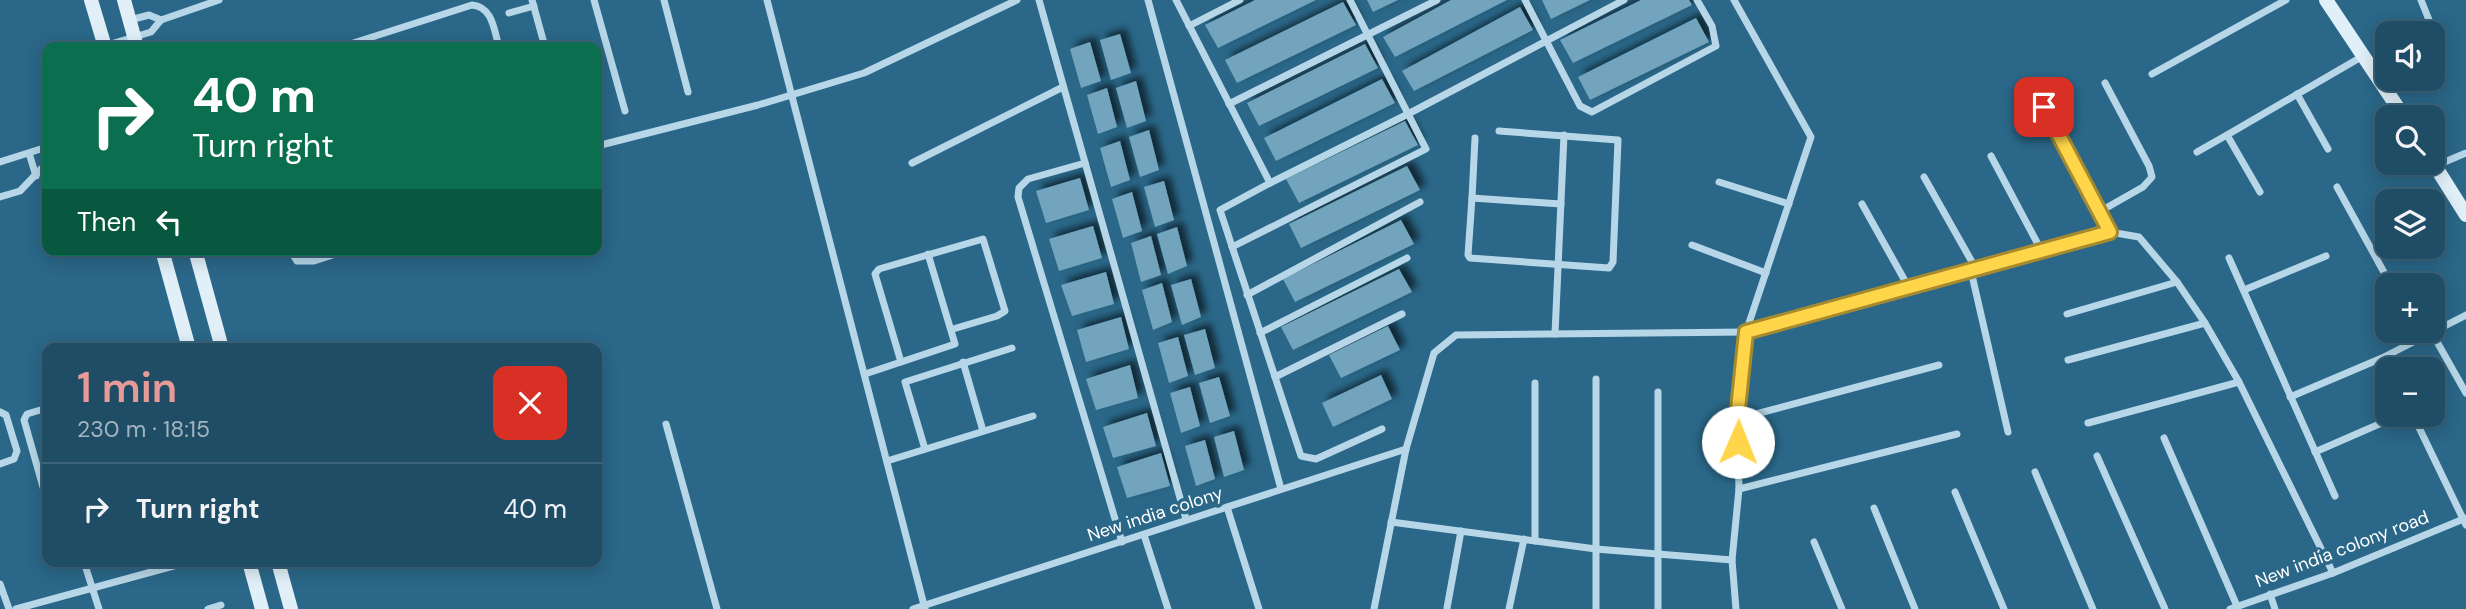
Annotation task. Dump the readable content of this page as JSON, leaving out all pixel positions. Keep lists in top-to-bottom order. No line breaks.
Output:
{"streets":{"street":["New india colony","New india colony road"]},"page":{"map_buttons":["+","−"],"turn":["40 m","Turn right"],"then":"Then","heading":["1 min","230 m · 18:15"],"list":[{"name":"Turn right","value":"40 m"}]}}
